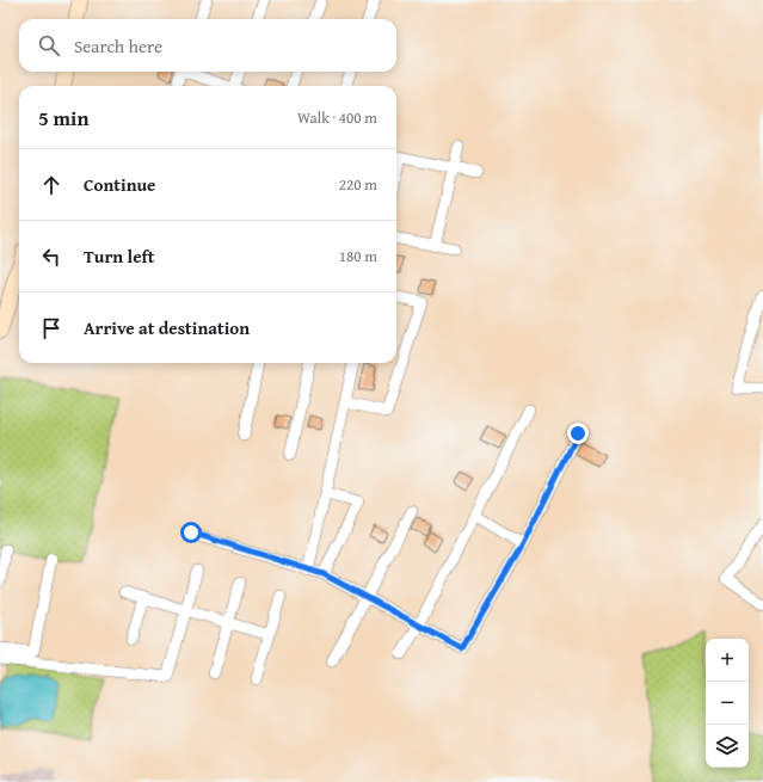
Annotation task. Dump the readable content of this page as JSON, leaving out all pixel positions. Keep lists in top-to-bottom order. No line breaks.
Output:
{"page":{"search":"Search here","heading":["5 min","Walk · 400 m"],"list":[["Continue","220 m"],["Turn left","180 m"],"Arrive at destination"],"map_buttons":["+","−"]}}
